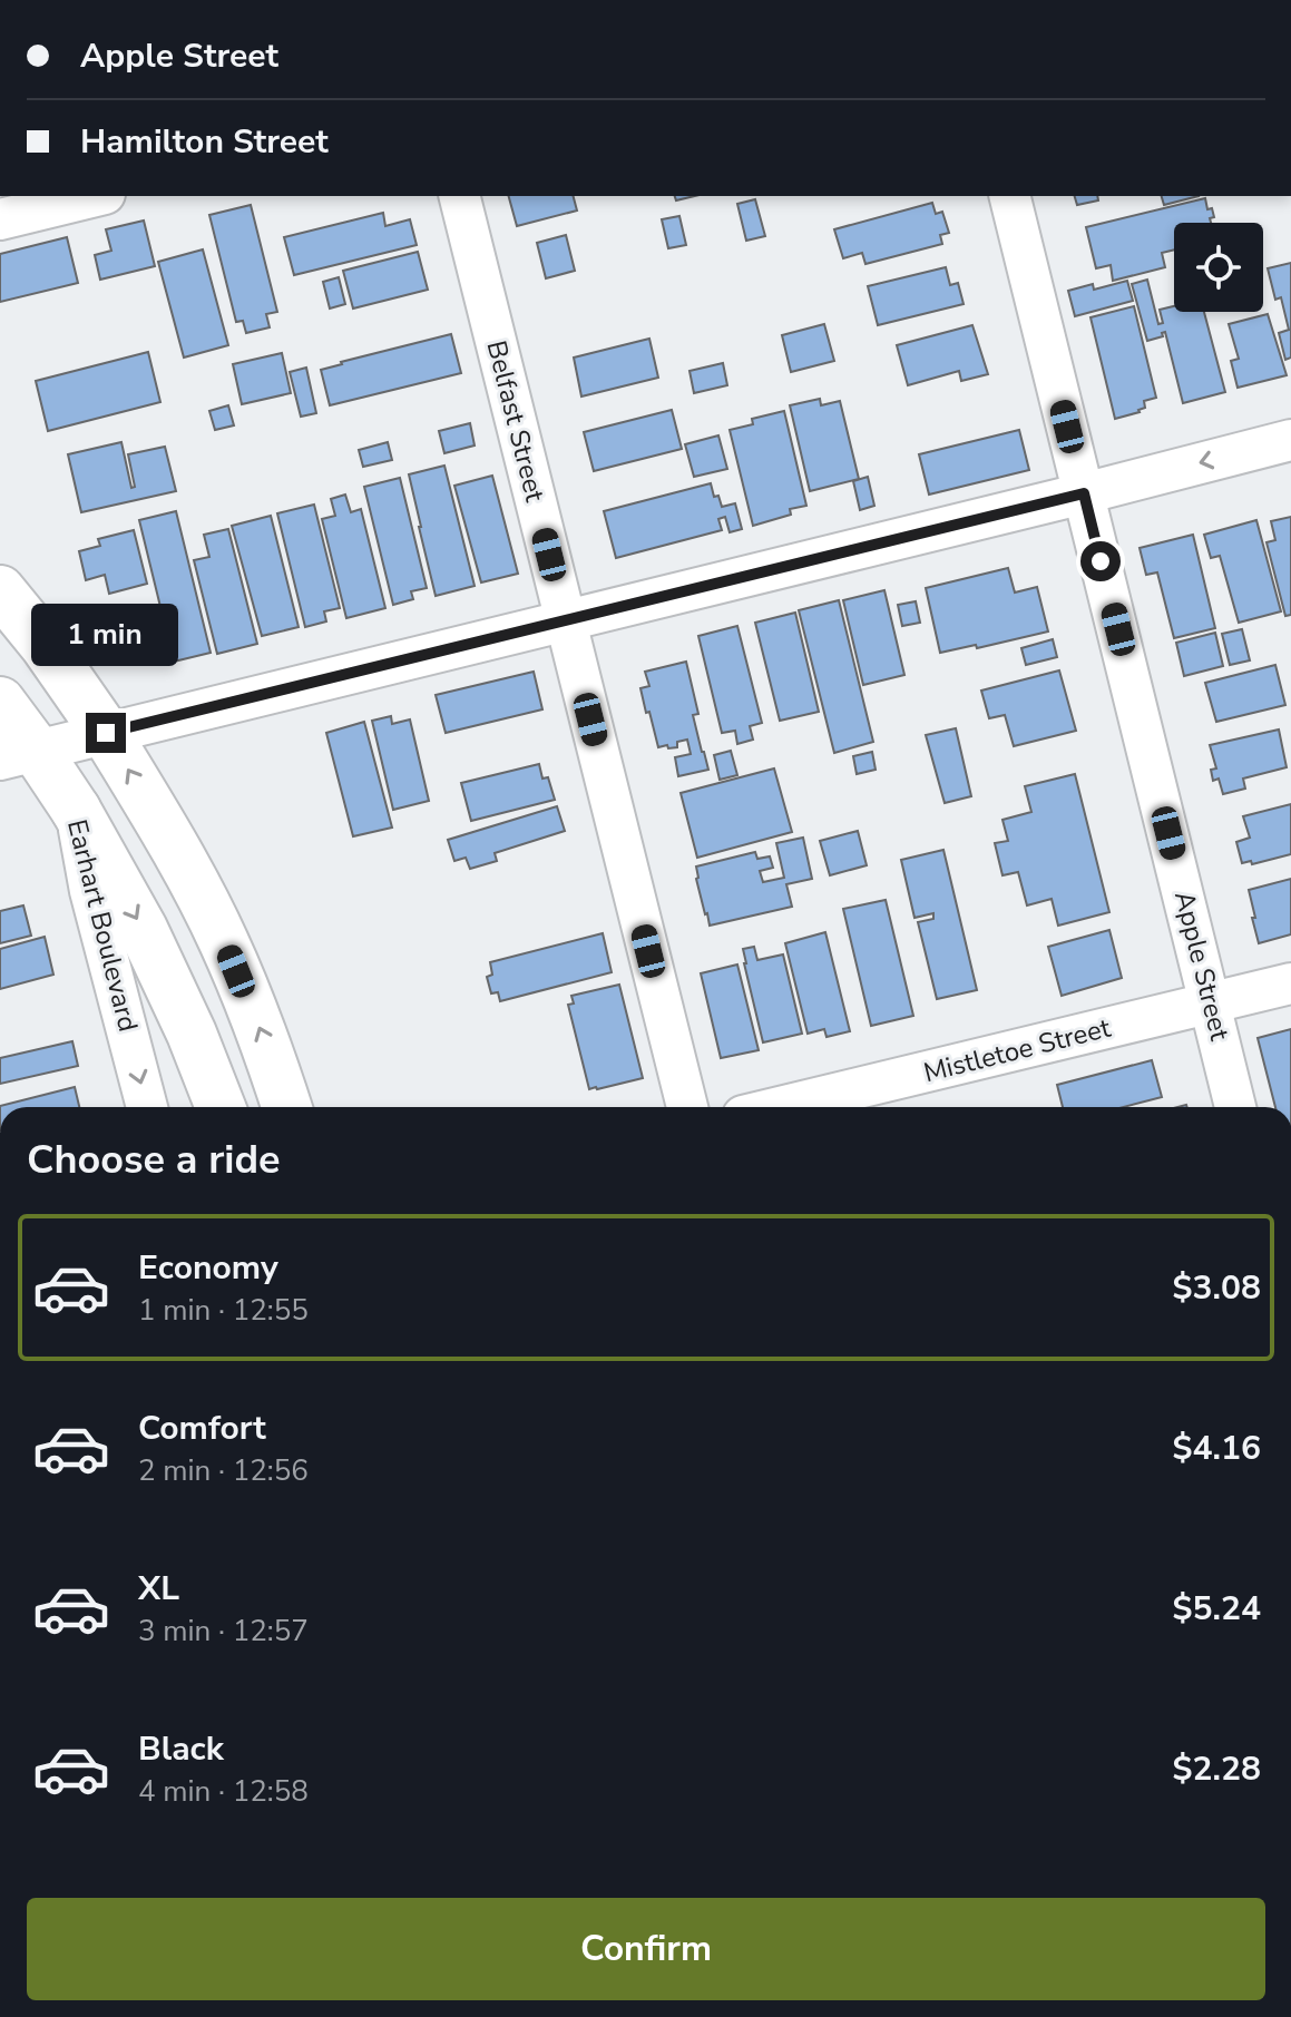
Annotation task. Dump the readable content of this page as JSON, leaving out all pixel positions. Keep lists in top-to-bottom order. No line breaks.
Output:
{"streets":{"main road":["Earhart Boulevard"],"street":["Belfast Street","Apple Street","Mistletoe Street"]},"crossings":[["Apple Street","Mistletoe Street"]],"page":{"banner":["Apple Street","Hamilton Street"],"bubble":"1 min","heading":"Choose a ride","list":[{"name":"Economy","note":"1 min · 12:55","value":"$3.08"},{"name":"Comfort","note":"2 min · 12:56","value":"$4.16"},{"name":"XL","note":"3 min · 12:57","value":"$5.24"},{"name":"Black","note":"4 min · 12:58","value":"$2.28"}],"buttons":"Confirm"}}
